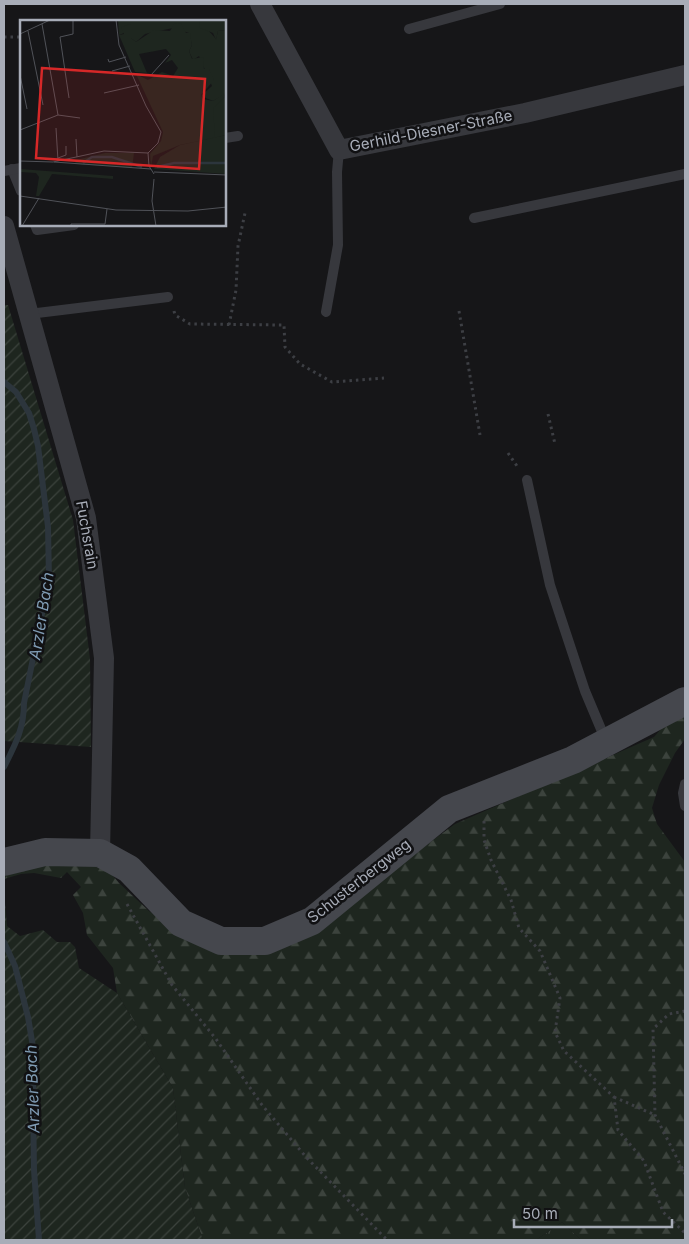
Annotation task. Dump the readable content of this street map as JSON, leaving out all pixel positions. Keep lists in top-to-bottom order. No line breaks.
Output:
{"streets":{"street":["Gerhild-Diesner-Straße","Fuchsrain","Schusterbergweg"]},"crossings":[["Fuchsrain","Schusterbergweg"]],"water":["Arzler Bach"],"scale_bar":"50 m"}
